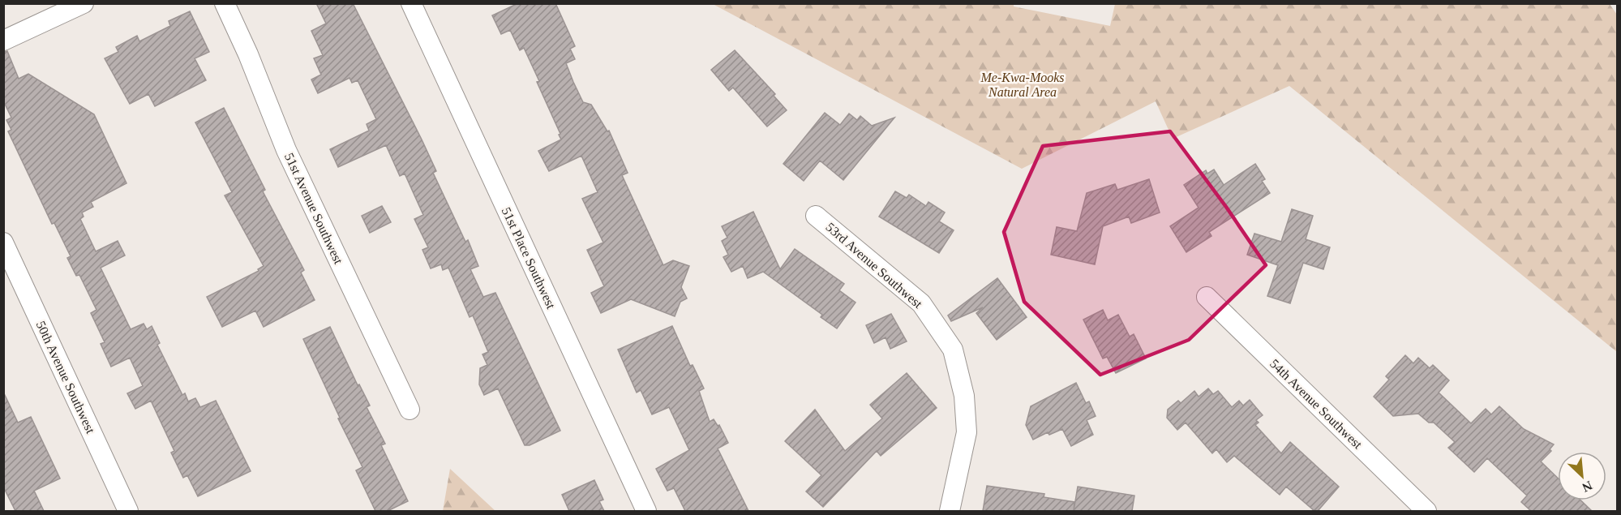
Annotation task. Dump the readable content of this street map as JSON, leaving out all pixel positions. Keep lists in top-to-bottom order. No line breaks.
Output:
{"streets":{"street":["51st Avenue Southwest","51st Place Southwest","53rd Avenue Southwest","50th Avenue Southwest","54th Avenue Southwest"]},"parks":["Me-Kwa-Mooks Natural Area"],"north":"bottom right"}
